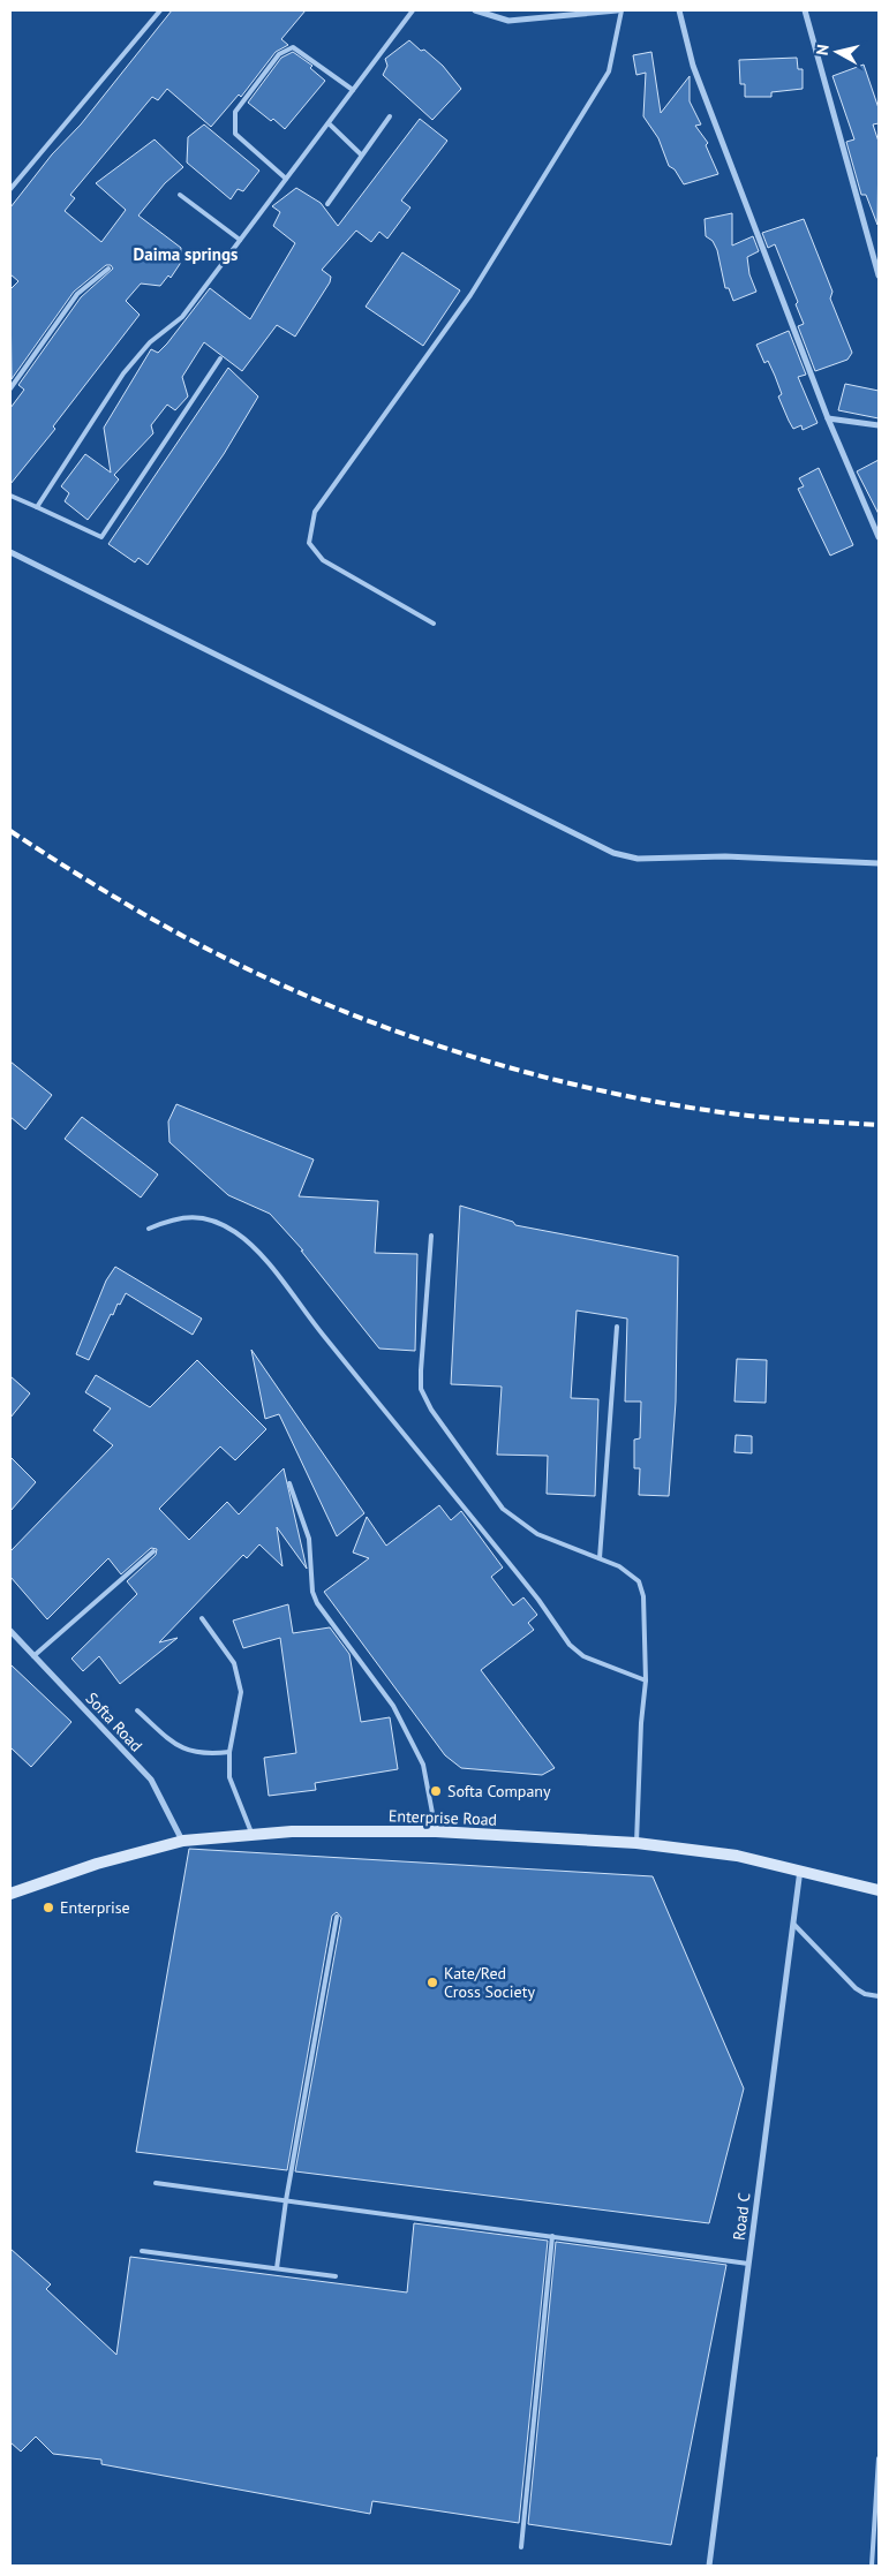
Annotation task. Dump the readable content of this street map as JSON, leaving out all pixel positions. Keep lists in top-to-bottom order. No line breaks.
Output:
{"streets":{"main road":["Enterprise Road"],"street":["Softa Road","Road C"]},"crossings":[["Softa Road","Enterprise Road"],["Enterprise Road","Road C"]],"districts":["Daima springs"],"places":["Softa Company","Enterprise","Kate/Red Cross Society"],"north":"left"}
